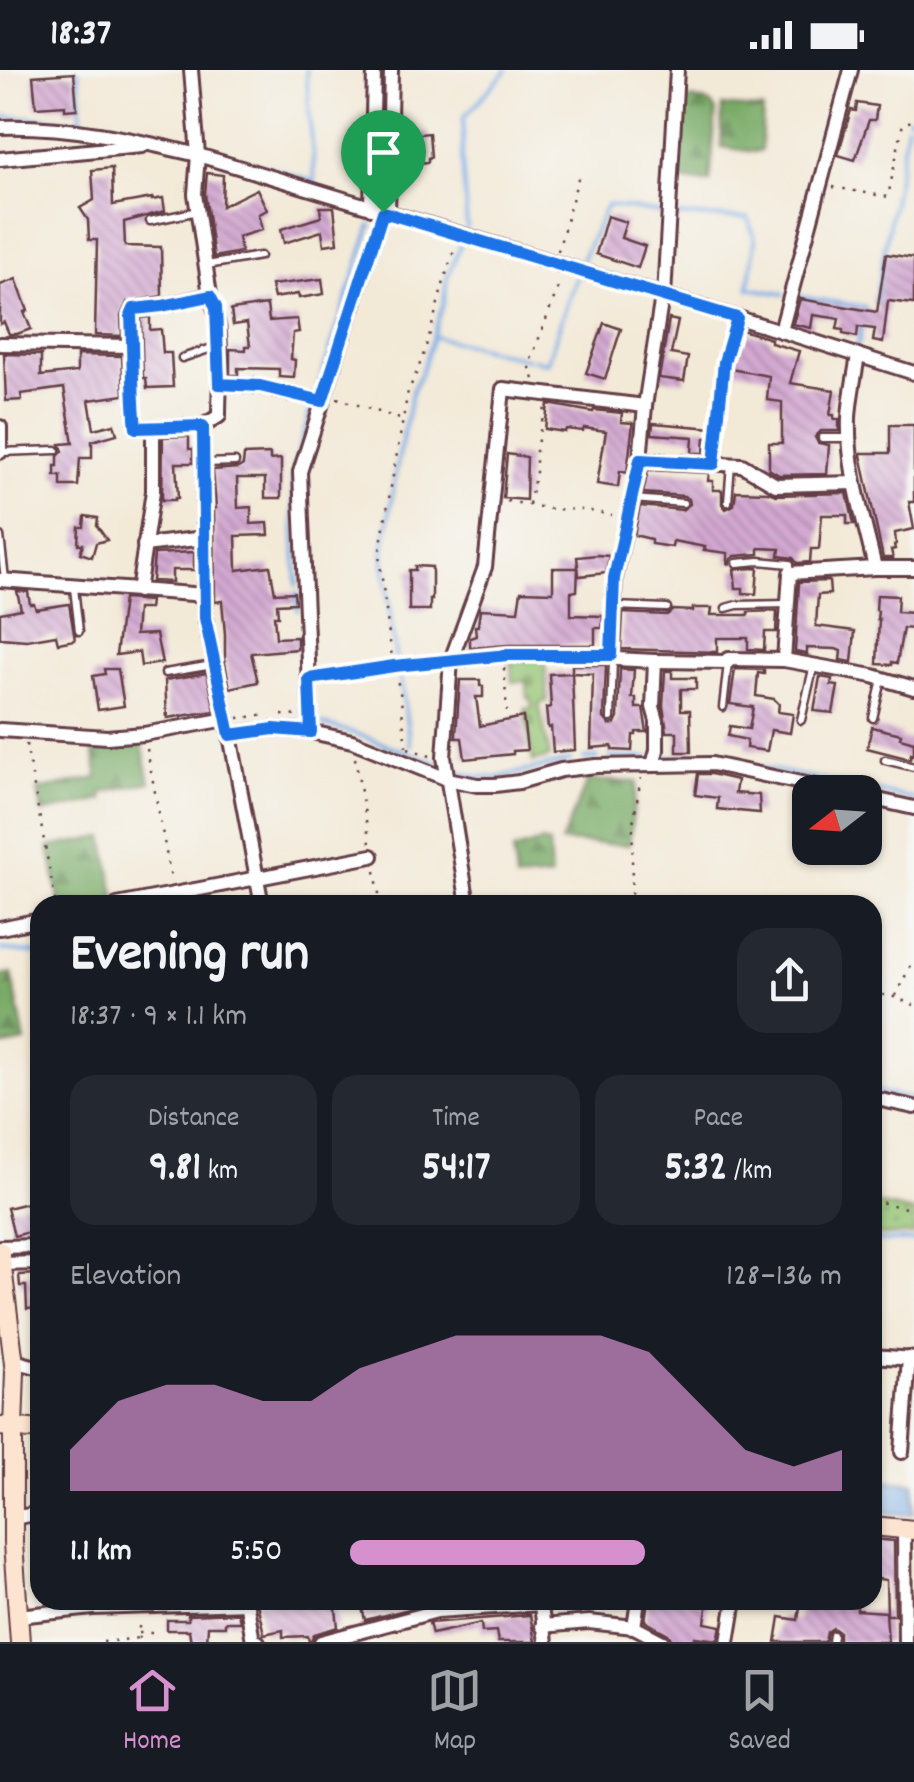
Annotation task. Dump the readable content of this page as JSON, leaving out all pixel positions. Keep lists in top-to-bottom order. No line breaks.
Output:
{"north":"left","page":{"status":"18:37","heading":["Evening run","18:37 · 9 × 1.1 km"],"stats":[["Distance","9.81 km"],["Time","54:17"],["Pace","5:32 /km"]],"chart":["Elevation","128–136 m"],"list":[{"name":"1.1 km","note":"5:50"}],"tabs":["Home","Map","Saved"]}}
